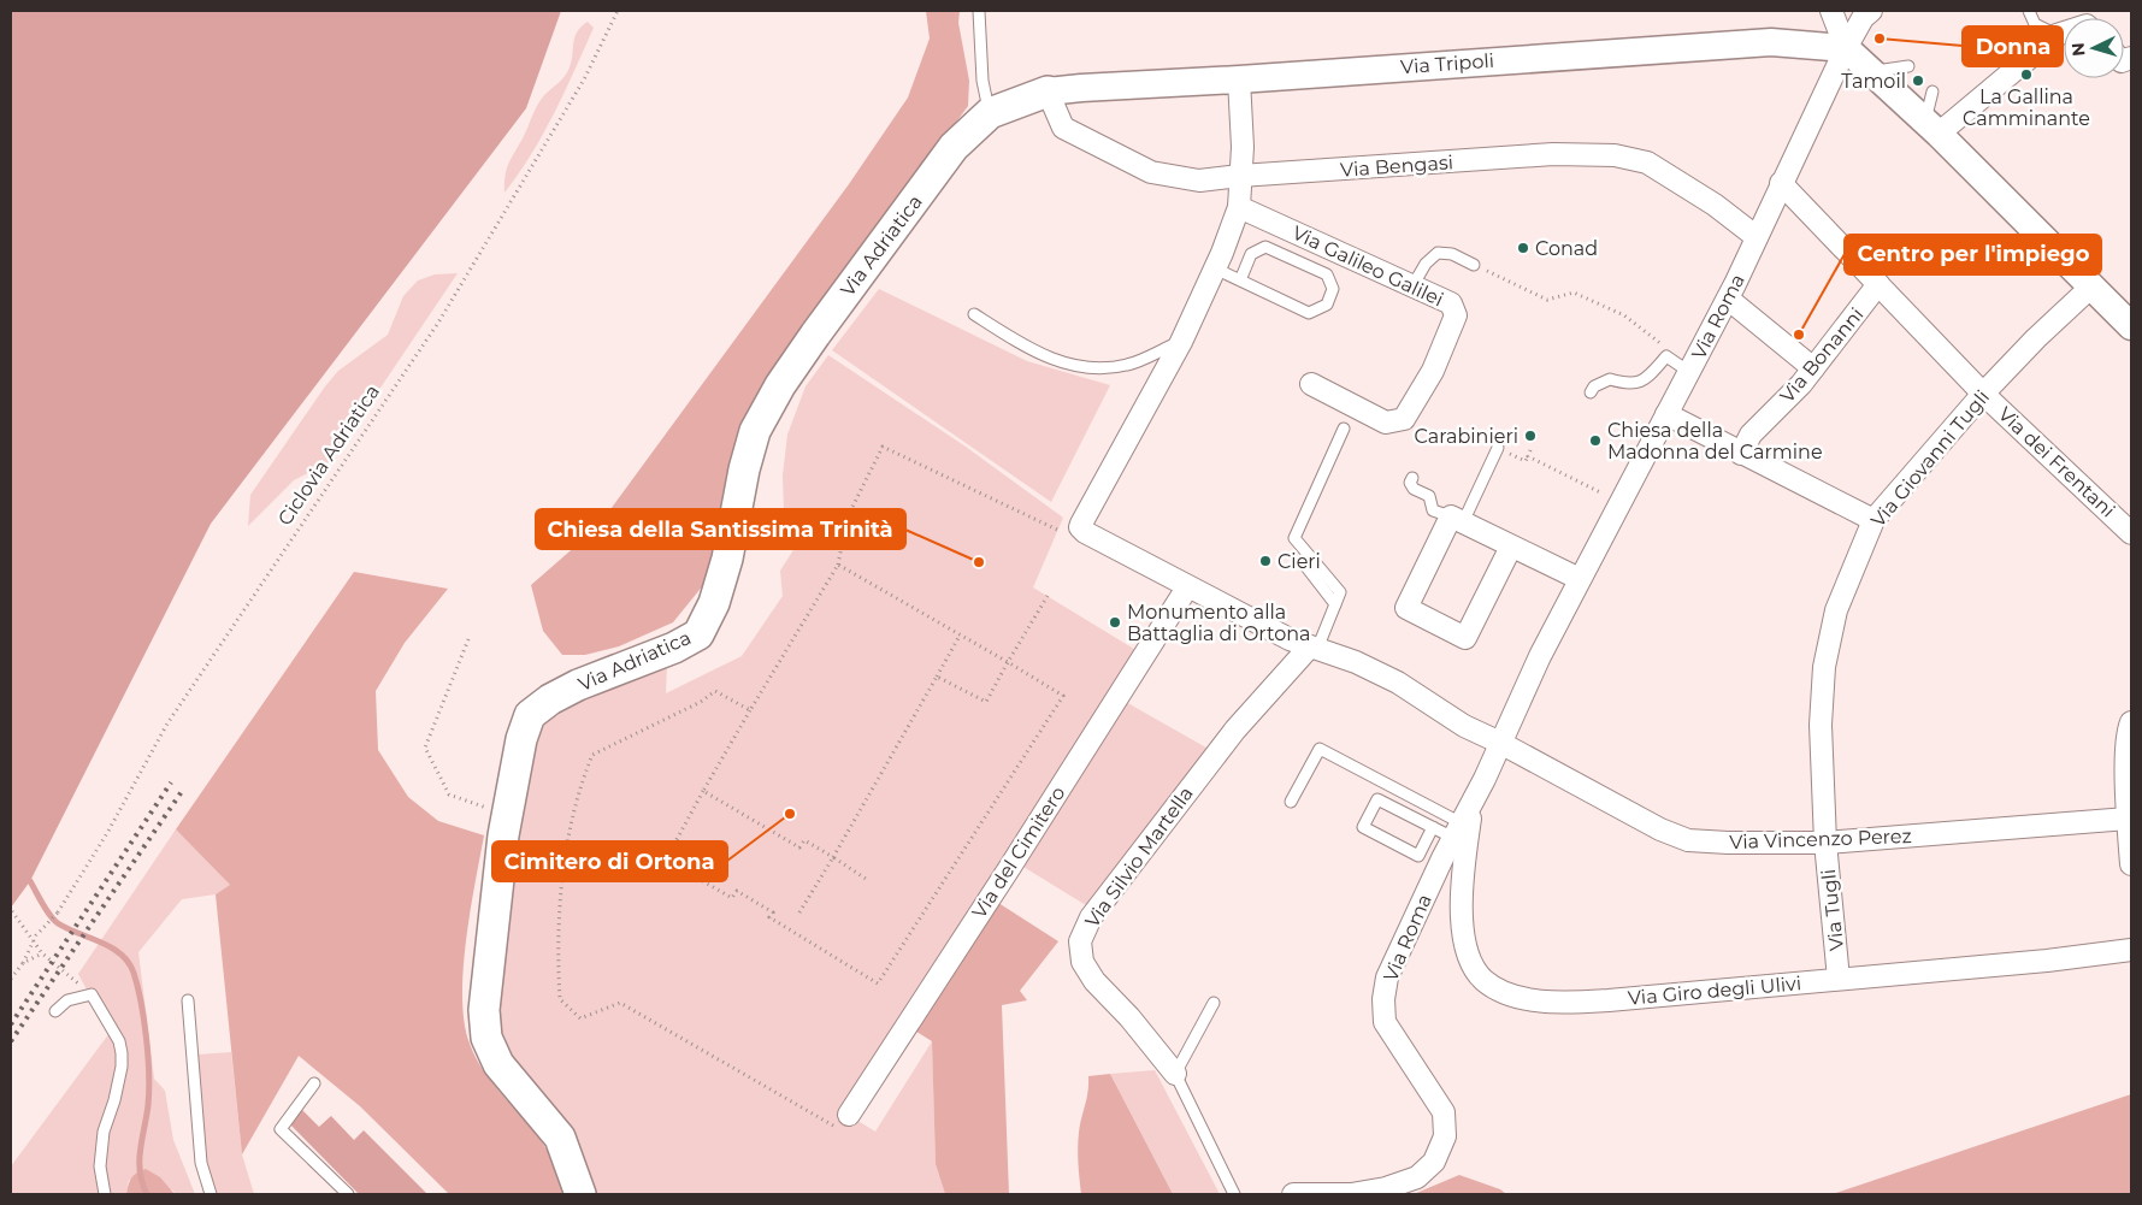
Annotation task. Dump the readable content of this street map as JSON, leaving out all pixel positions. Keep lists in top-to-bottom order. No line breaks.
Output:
{"streets":{"main road":["Via Adriatica"],"street":["Via Tripoli","Via Bengasi","Via Galileo Galilei","Via Roma","Via Bonanni","Via Giovanni Tugli","Via dei Frentani","Via Vincenzo Perez","Via del Cimitero","Via Silvio Martella","Via Tugli","Via Giro degli Ulivi"],"path":["Ciclovia Adriatica"]},"crossings":[["Via Tripoli","Via Bengasi"],["Via Tripoli","Via Adriatica"],["Via Tripoli","Via Roma"],["Via Bengasi","Via Adriatica"],["Via Bengasi","Via Roma"],["Via Roma","Via dei Frentani"],["Via Roma","Via Vincenzo Perez"],["Via Roma","Via Giro degli Ulivi"],["Via Bonanni","Via dei Frentani"],["Via Giovanni Tugli","Via dei Frentani"],["Via Giovanni Tugli","Via Vincenzo Perez"],["Via Giovanni Tugli","Via Tugli"],["Via Vincenzo Perez","Via Tugli"],["Via Tugli","Via Giro degli Ulivi"]],"places":["Donna","La Gallina Camminante","Tamoil","Conad","Centro per l'impiego","Carabinieri","Chiesa della Madonna del Carmine","Cieri","Chiesa della Santissima Trinità","Monumento alla Battaglia di Ortona","Cimitero di Ortona"],"north":"left"}
